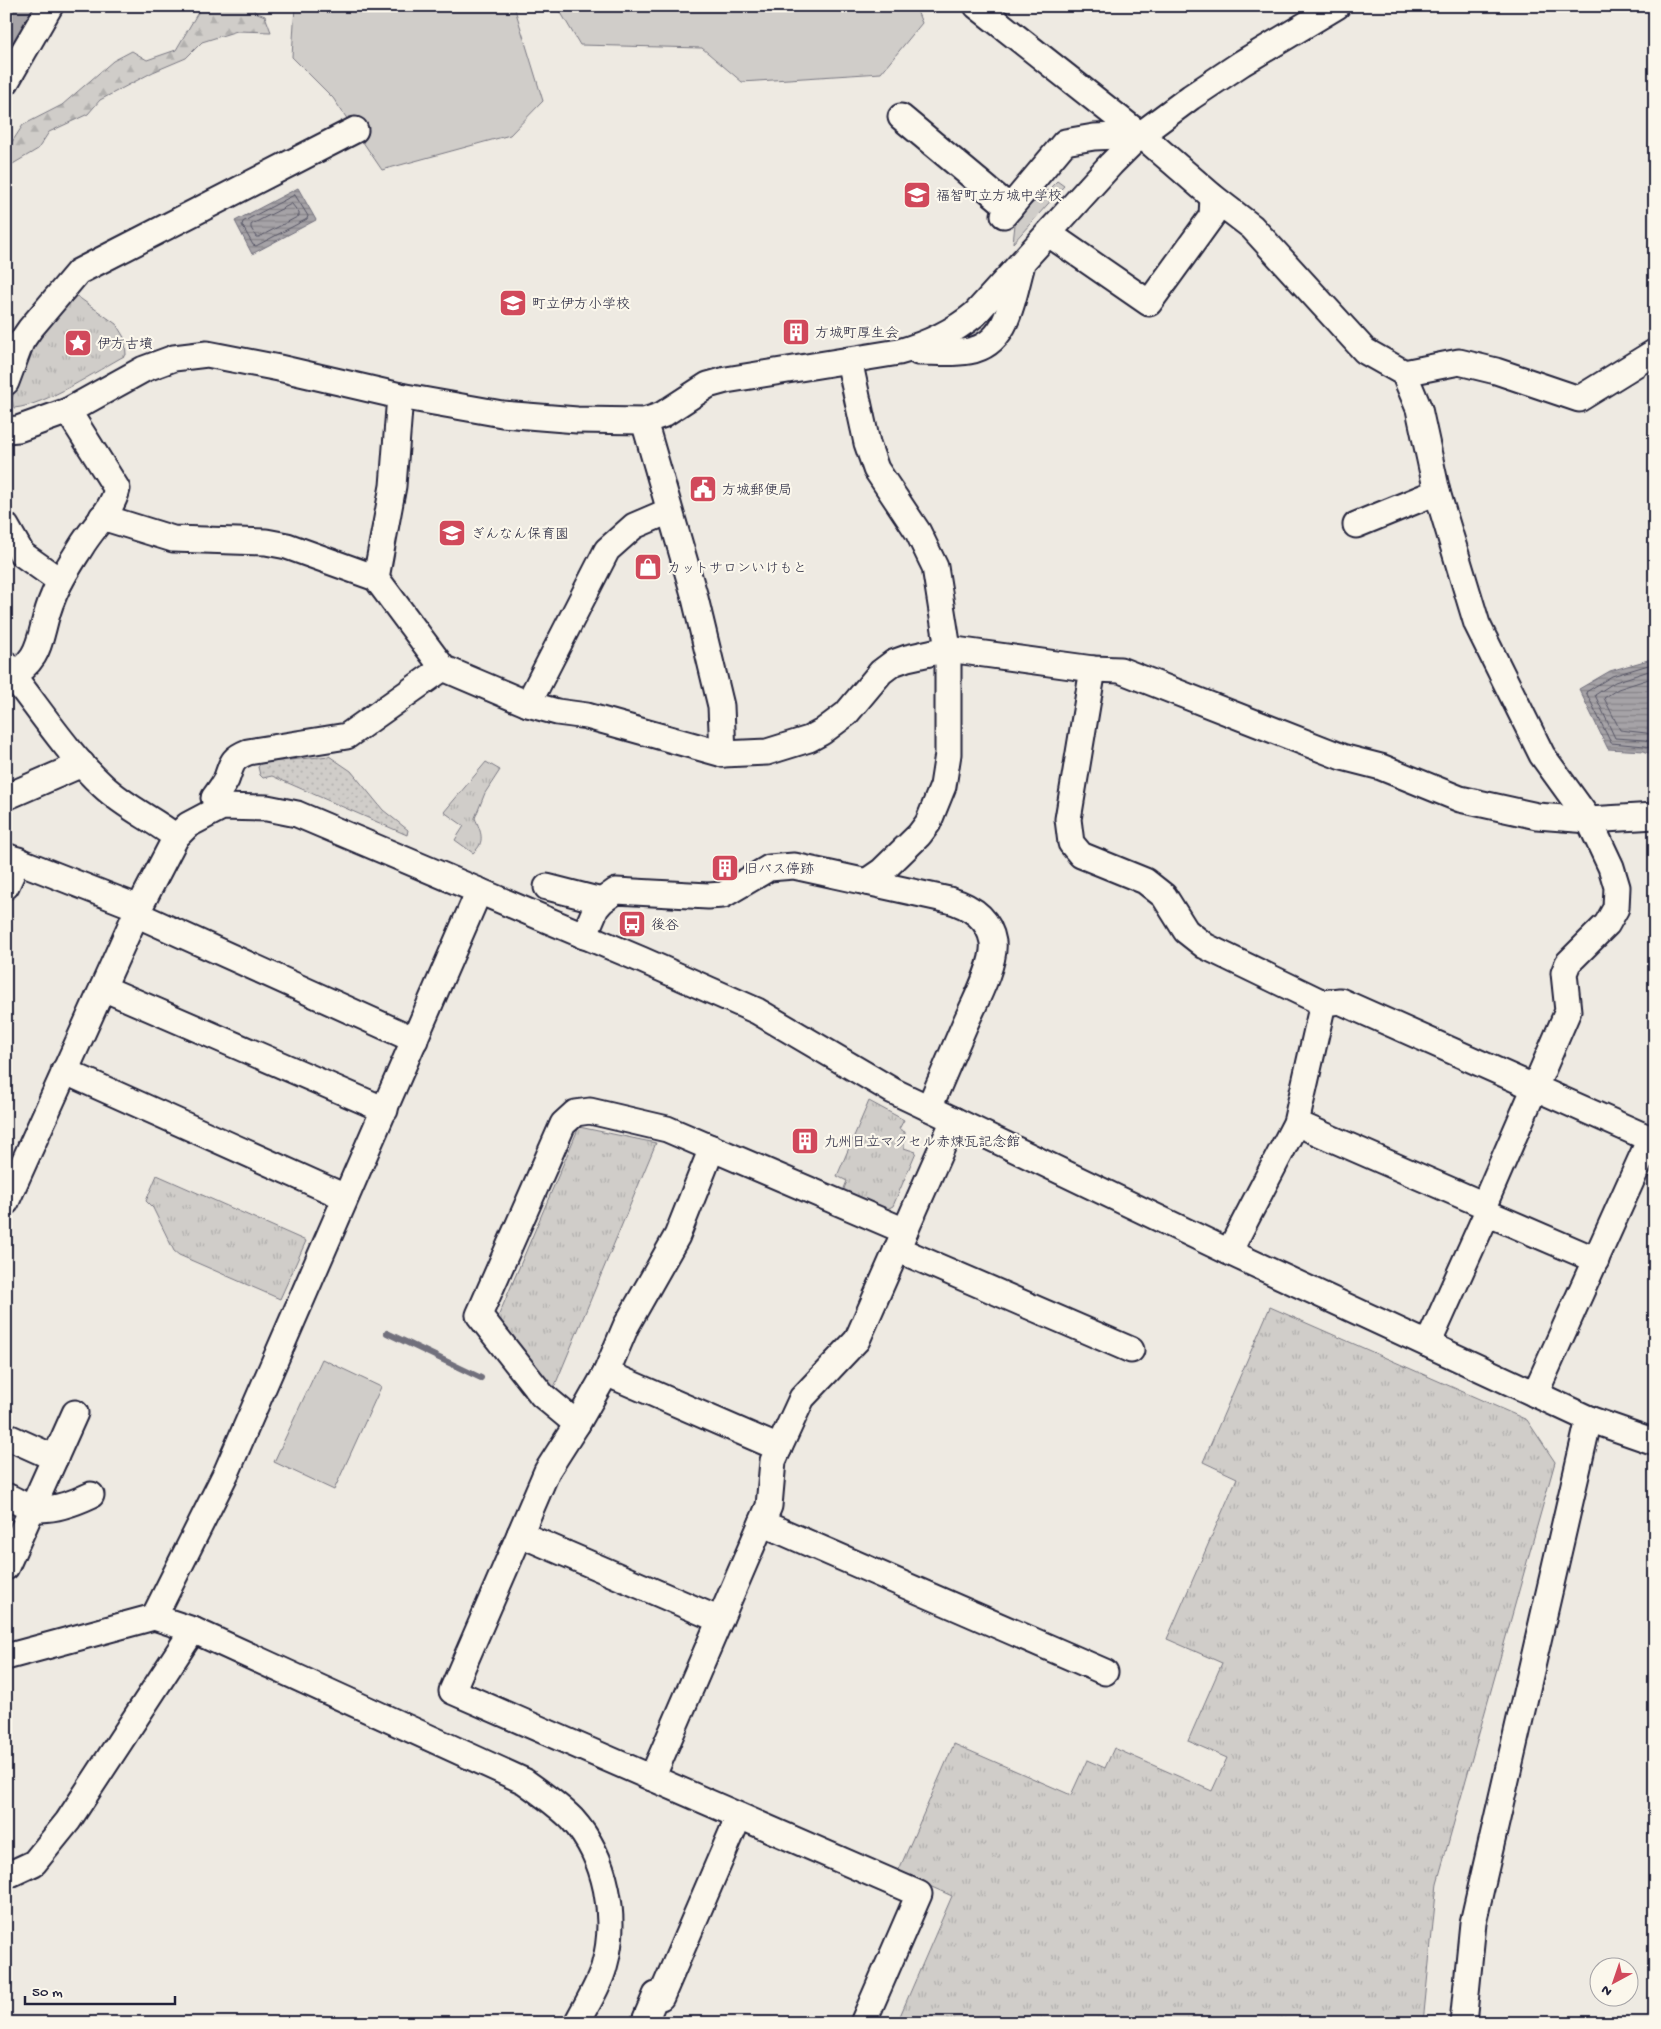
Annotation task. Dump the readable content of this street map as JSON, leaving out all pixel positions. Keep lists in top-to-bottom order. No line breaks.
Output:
{"places":{"school or university":["福智町立方城中学校","町立伊方小学校","ぎんなん保育園"],"building":["方城町厚生会","旧バス停跡","九州日立マクセル赤煉瓦記念館"],"place":["伊方古墳"],"public building":["方城郵便局"],"shop":["カットサロンいけもと"],"bus stop":["後谷"]},"scale_bar":"50 m","north":"bottom left"}
